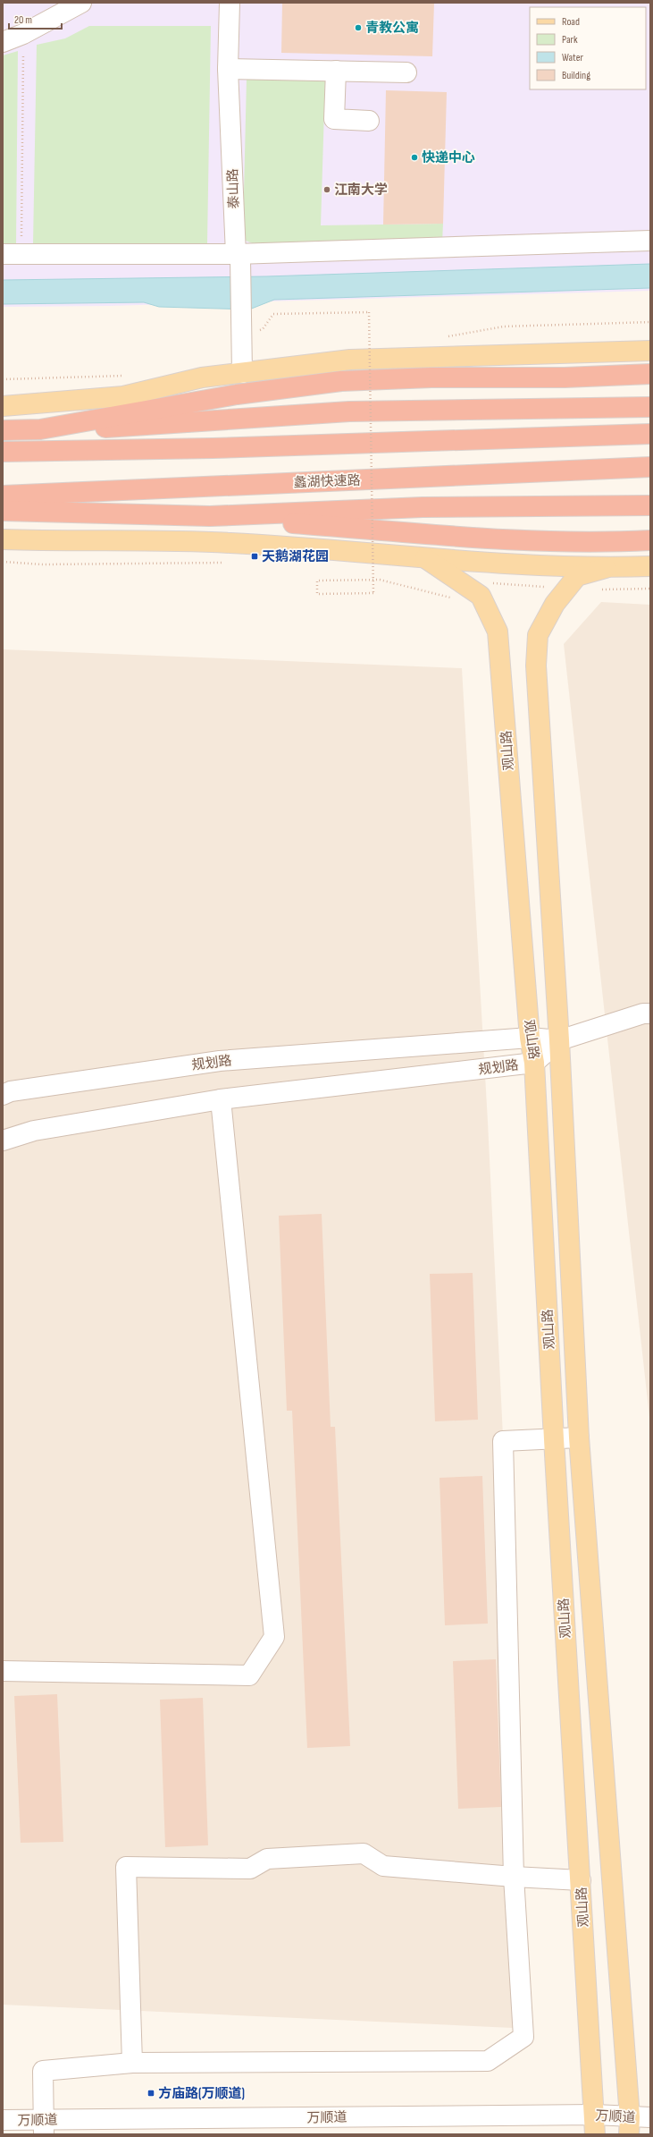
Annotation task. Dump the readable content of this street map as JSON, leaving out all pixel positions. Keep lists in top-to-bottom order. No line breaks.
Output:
{"streets":{"highway":["蠡湖快速路"],"main road":["观山路"],"street":["泰山路","规划路","万顺道"]},"crossings":[["观山路","规划路"],["观山路","万顺道"]],"places":{"other":["青教公寓","快递中心","江南大学"],"transit":["天鹅湖花园","方庙路(万顺道)"]},"legend":["Road","Park","Water","Building"],"scale_bar":"20 m"}
